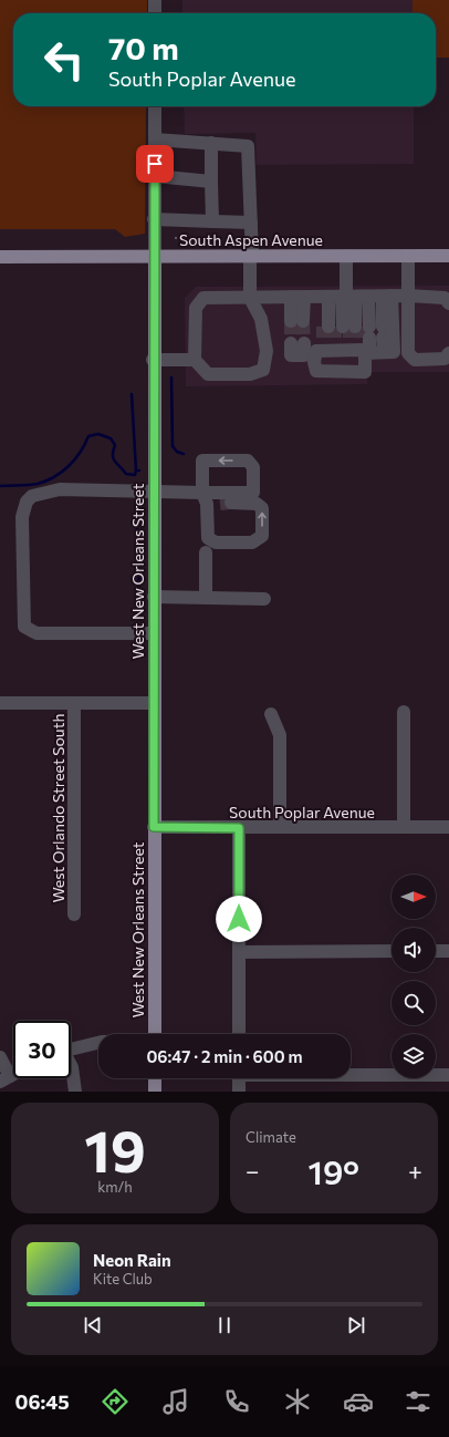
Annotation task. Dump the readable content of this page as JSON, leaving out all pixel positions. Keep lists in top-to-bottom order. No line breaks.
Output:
{"streets":{"main road":["South Aspen Avenue","West New Orleans Street"],"street":["West Orlando Street South","South Poplar Avenue"]},"crossings":[["South Aspen Avenue","West New Orleans Street"],["West New Orleans Street","South Poplar Avenue"]],"north":"right","page":{"turn":["70 m","South Poplar Avenue"],"limit":"30","trip":"06:47 · 2 min · 600 m","tile":[["19","km/h"],"Climate"],"heat":["−","19°","+"],"song":["Neon Rain","Kite Club"],"tabs":"06:45"}}
